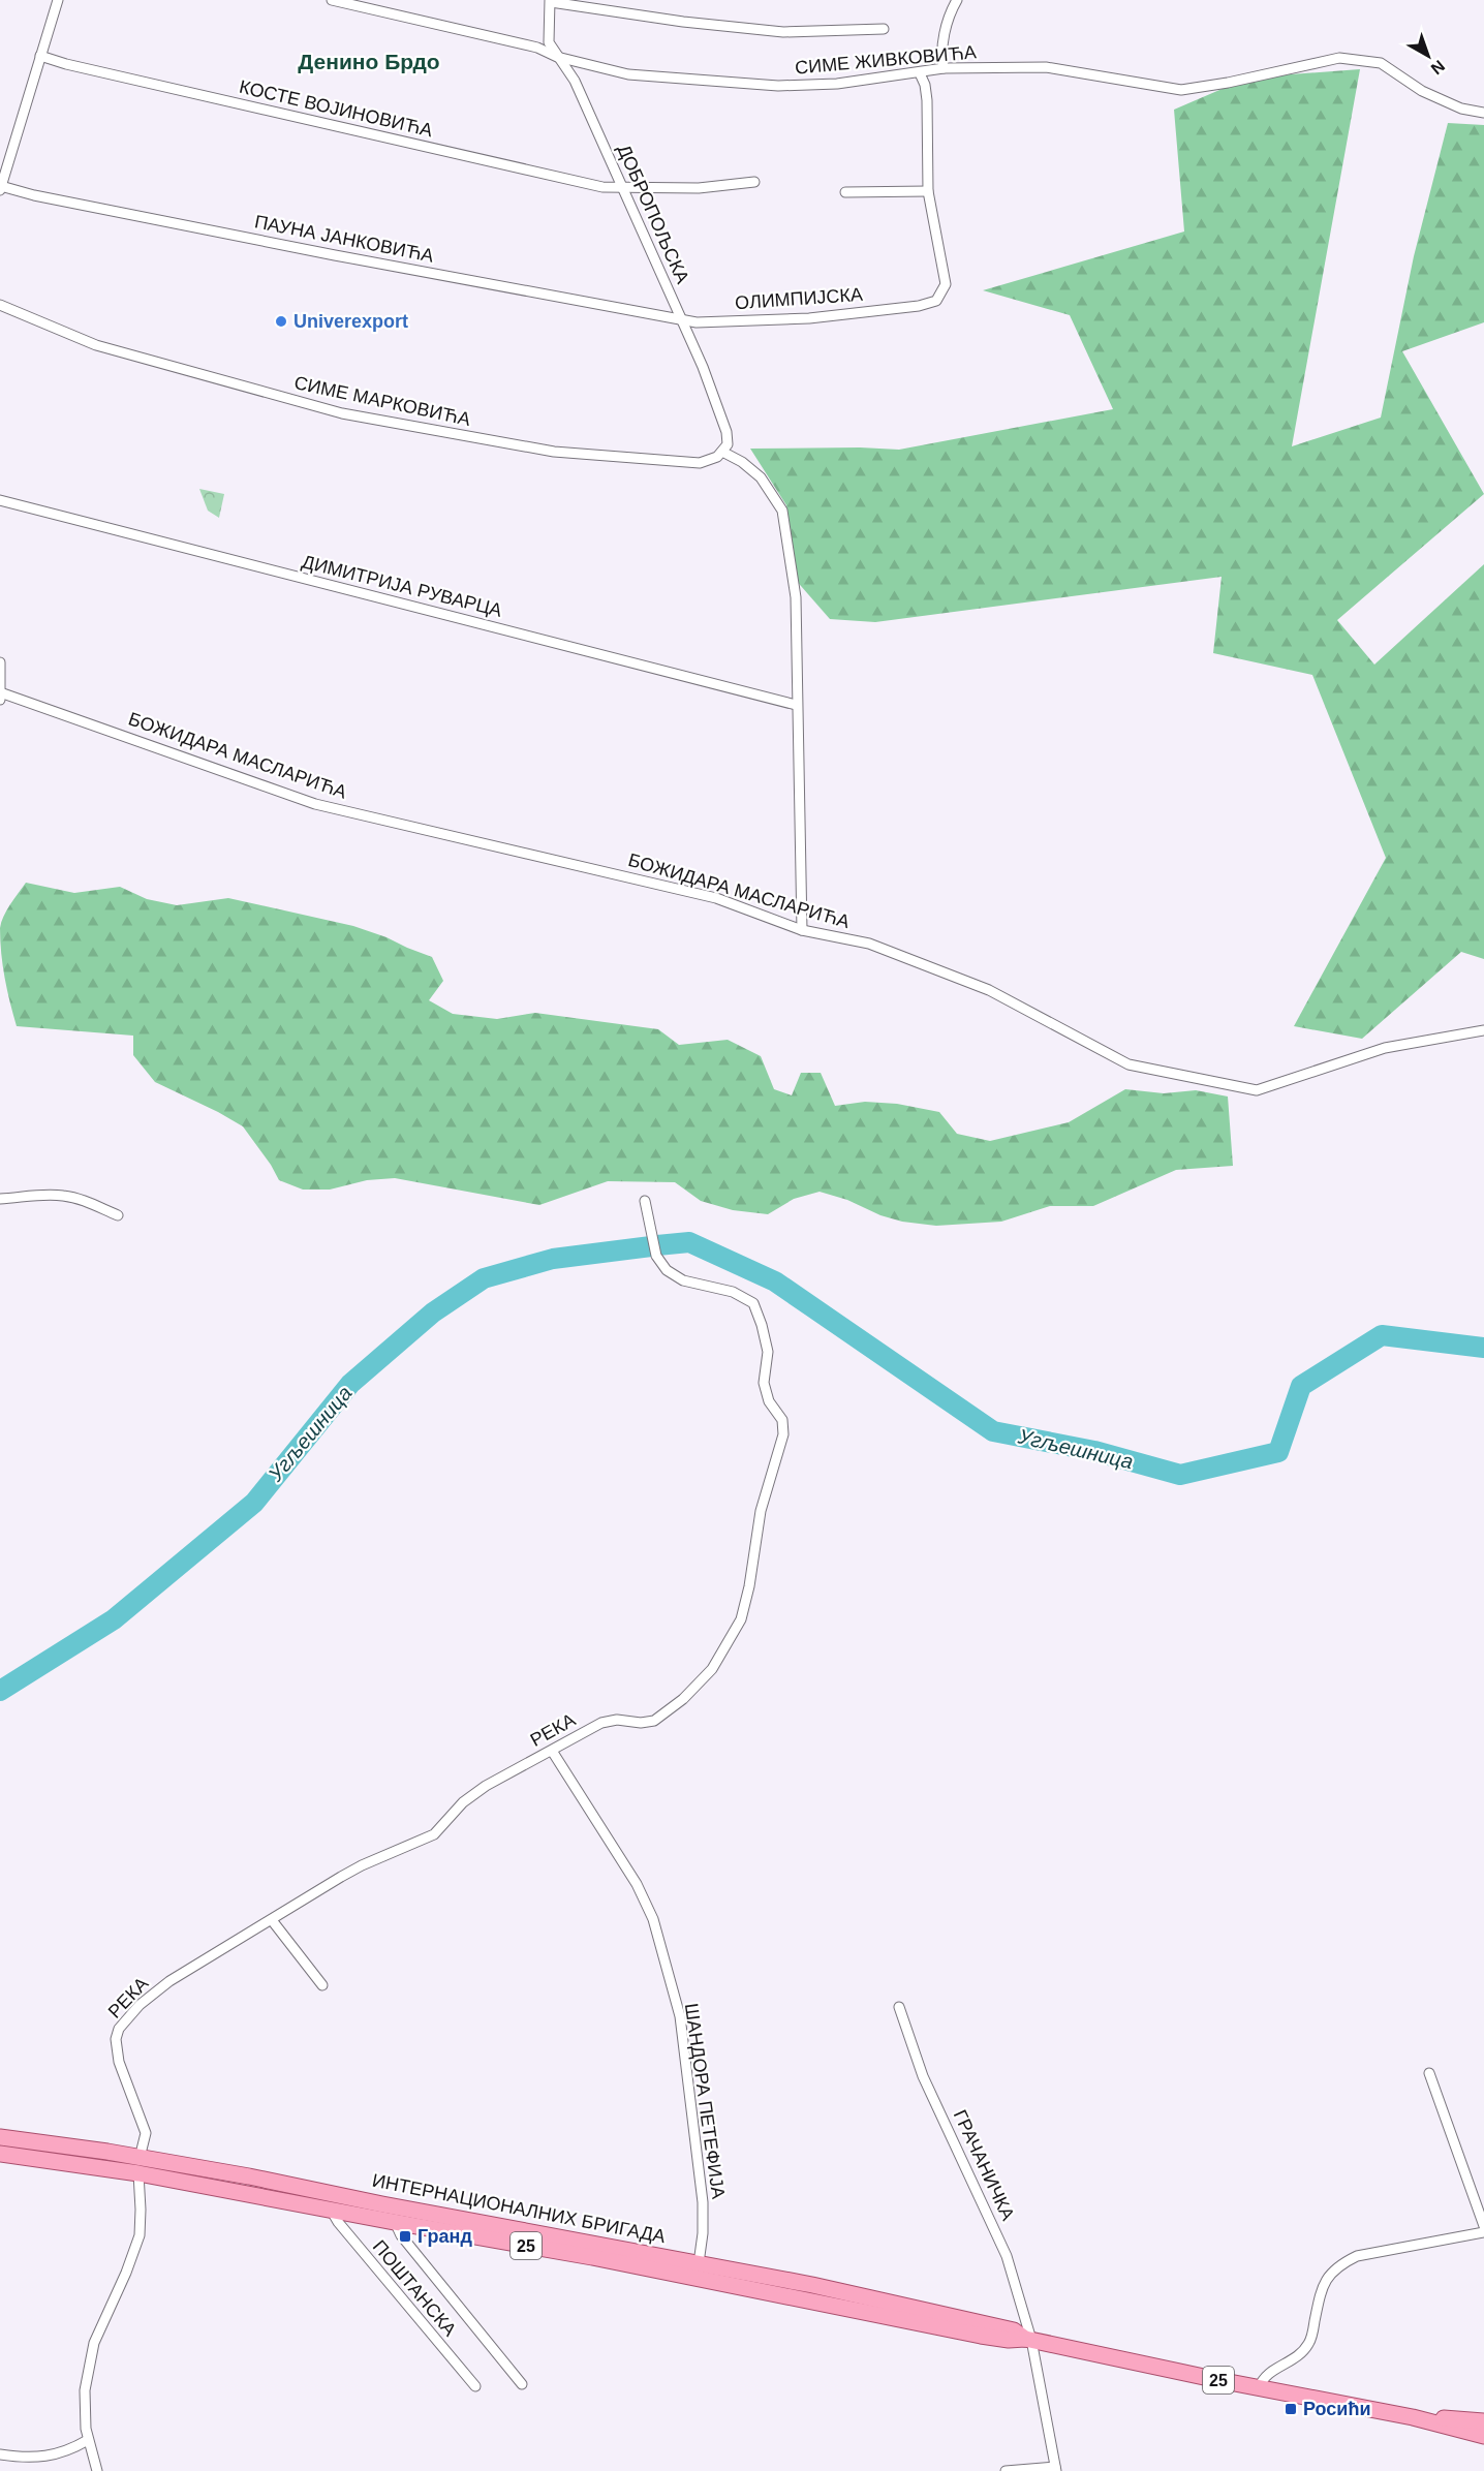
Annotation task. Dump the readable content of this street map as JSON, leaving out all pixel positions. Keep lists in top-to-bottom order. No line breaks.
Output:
{"streets":{"main road":["ИНТЕРНАЦИОНАЛНИХ БРИГАДА","25"],"street":["СИМЕ ЖИВКОВИЋА","КОСТЕ ВОЈИНОВИЋА","ДОБРОПОЉСКА","ПАУНА ЈАНКОВИЋА","ОЛИМПИЈСКА","СИМЕ МАРКОВИЋА","ДИМИТРИЈА РУВАРЦА","БОЖИДАРА МАСЛАРИЋА","РЕКА","ШАНДОРА ПЕТЕФИЈА","ГРАЧАНИЧКА","ПОШТАНСКА"]},"crossings":[["СИМЕ ЖИВКОВИЋА","ДОБРОПОЉСКА"],["КОСТЕ ВОЈИНОВИЋА","ДОБРОПОЉСКА"],["ДОБРОПОЉСКА","ПАУНА ЈАНКОВИЋА"],["ДОБРОПОЉСКА","ОЛИМПИЈСКА"],["ДОБРОПОЉСКА","СИМЕ МАРКОВИЋА"],["ПАУНА ЈАНКОВИЋА","ОЛИМПИЈСКА"],["РЕКА","ШАНДОРА ПЕТЕФИЈА"],["РЕКА","ИНТЕРНАЦИОНАЛНИХ БРИГАДА"],["ШАНДОРА ПЕТЕФИЈА","ИНТЕРНАЦИОНАЛНИХ БРИГАДА"],["ГРАЧАНИЧКА","ИНТЕРНАЦИОНАЛНИХ БРИГАДА"],["ИНТЕРНАЦИОНАЛНИХ БРИГАДА","ПОШТАНСКА"]],"districts":["Денино Брдо"],"water":["Угљешница"],"places":{"other":["Univerexport"],"transit":["Гранд","Росићи"]},"north":"bottom right"}
